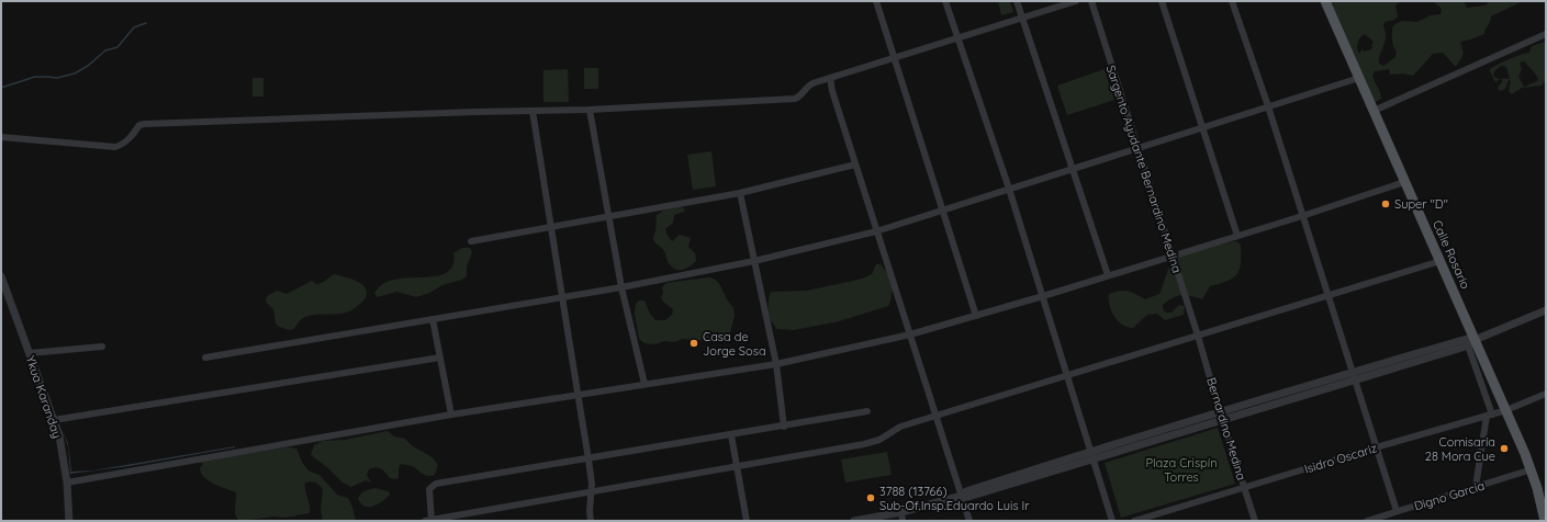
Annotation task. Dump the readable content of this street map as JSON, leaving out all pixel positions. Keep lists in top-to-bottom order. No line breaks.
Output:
{"streets":{"main road":["Calle Rosario"],"street":["Sargento Ayudante Bernardino Medina","Ykua Karanday","Bernardino Medina","Isidro Oscariz","Digno Garcia"]},"crossings":[["Sargento Ayudante Bernardino Medina","Bernardino Medina"],["Calle Rosario","Isidro Oscariz"],["Calle Rosario","Digno Garcia"],["Bernardino Medina","Isidro Oscariz"]],"parks":["Plaza Crispín Torres"],"places":["Super \"D\"","Casa de Jorge Sosa","Comisaría 28 Mora Cue","3788 (13766) Sub-Of.Insp.Eduardo Luis Ir"]}
